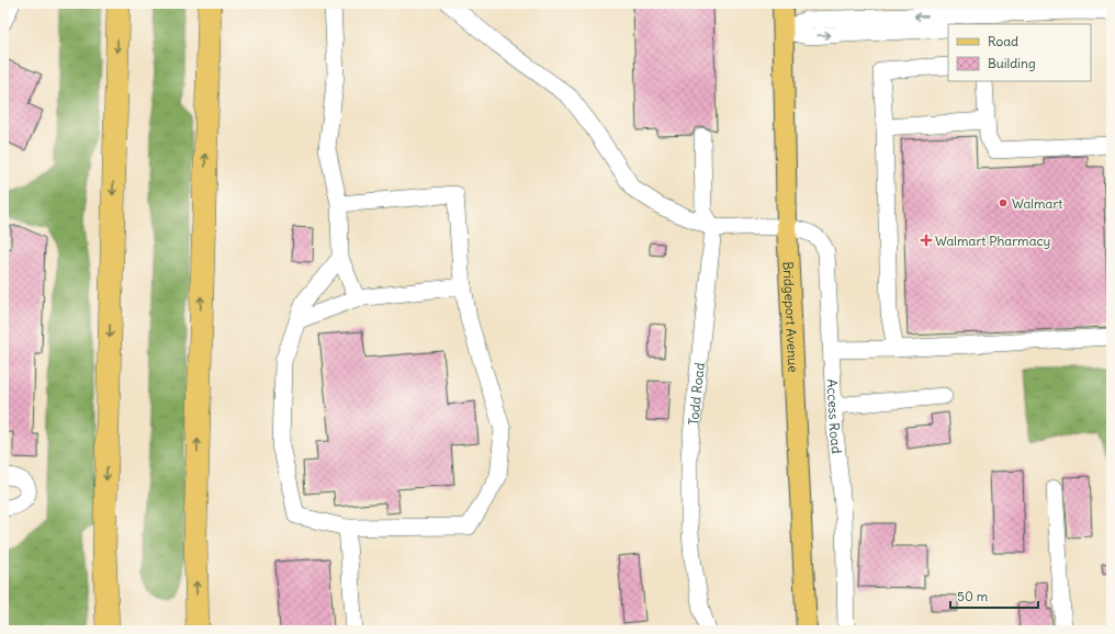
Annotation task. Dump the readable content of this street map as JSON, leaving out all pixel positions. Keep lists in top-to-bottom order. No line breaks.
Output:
{"streets":{"main road":["Bridgeport Avenue"],"street":["Todd Road","Access Road"]},"crossings":[["Bridgeport Avenue","Access Road"]],"places":{"other":["Walmart"],"health":["Walmart Pharmacy"]},"legend":["Road","Building"],"scale_bar":"50 m"}
